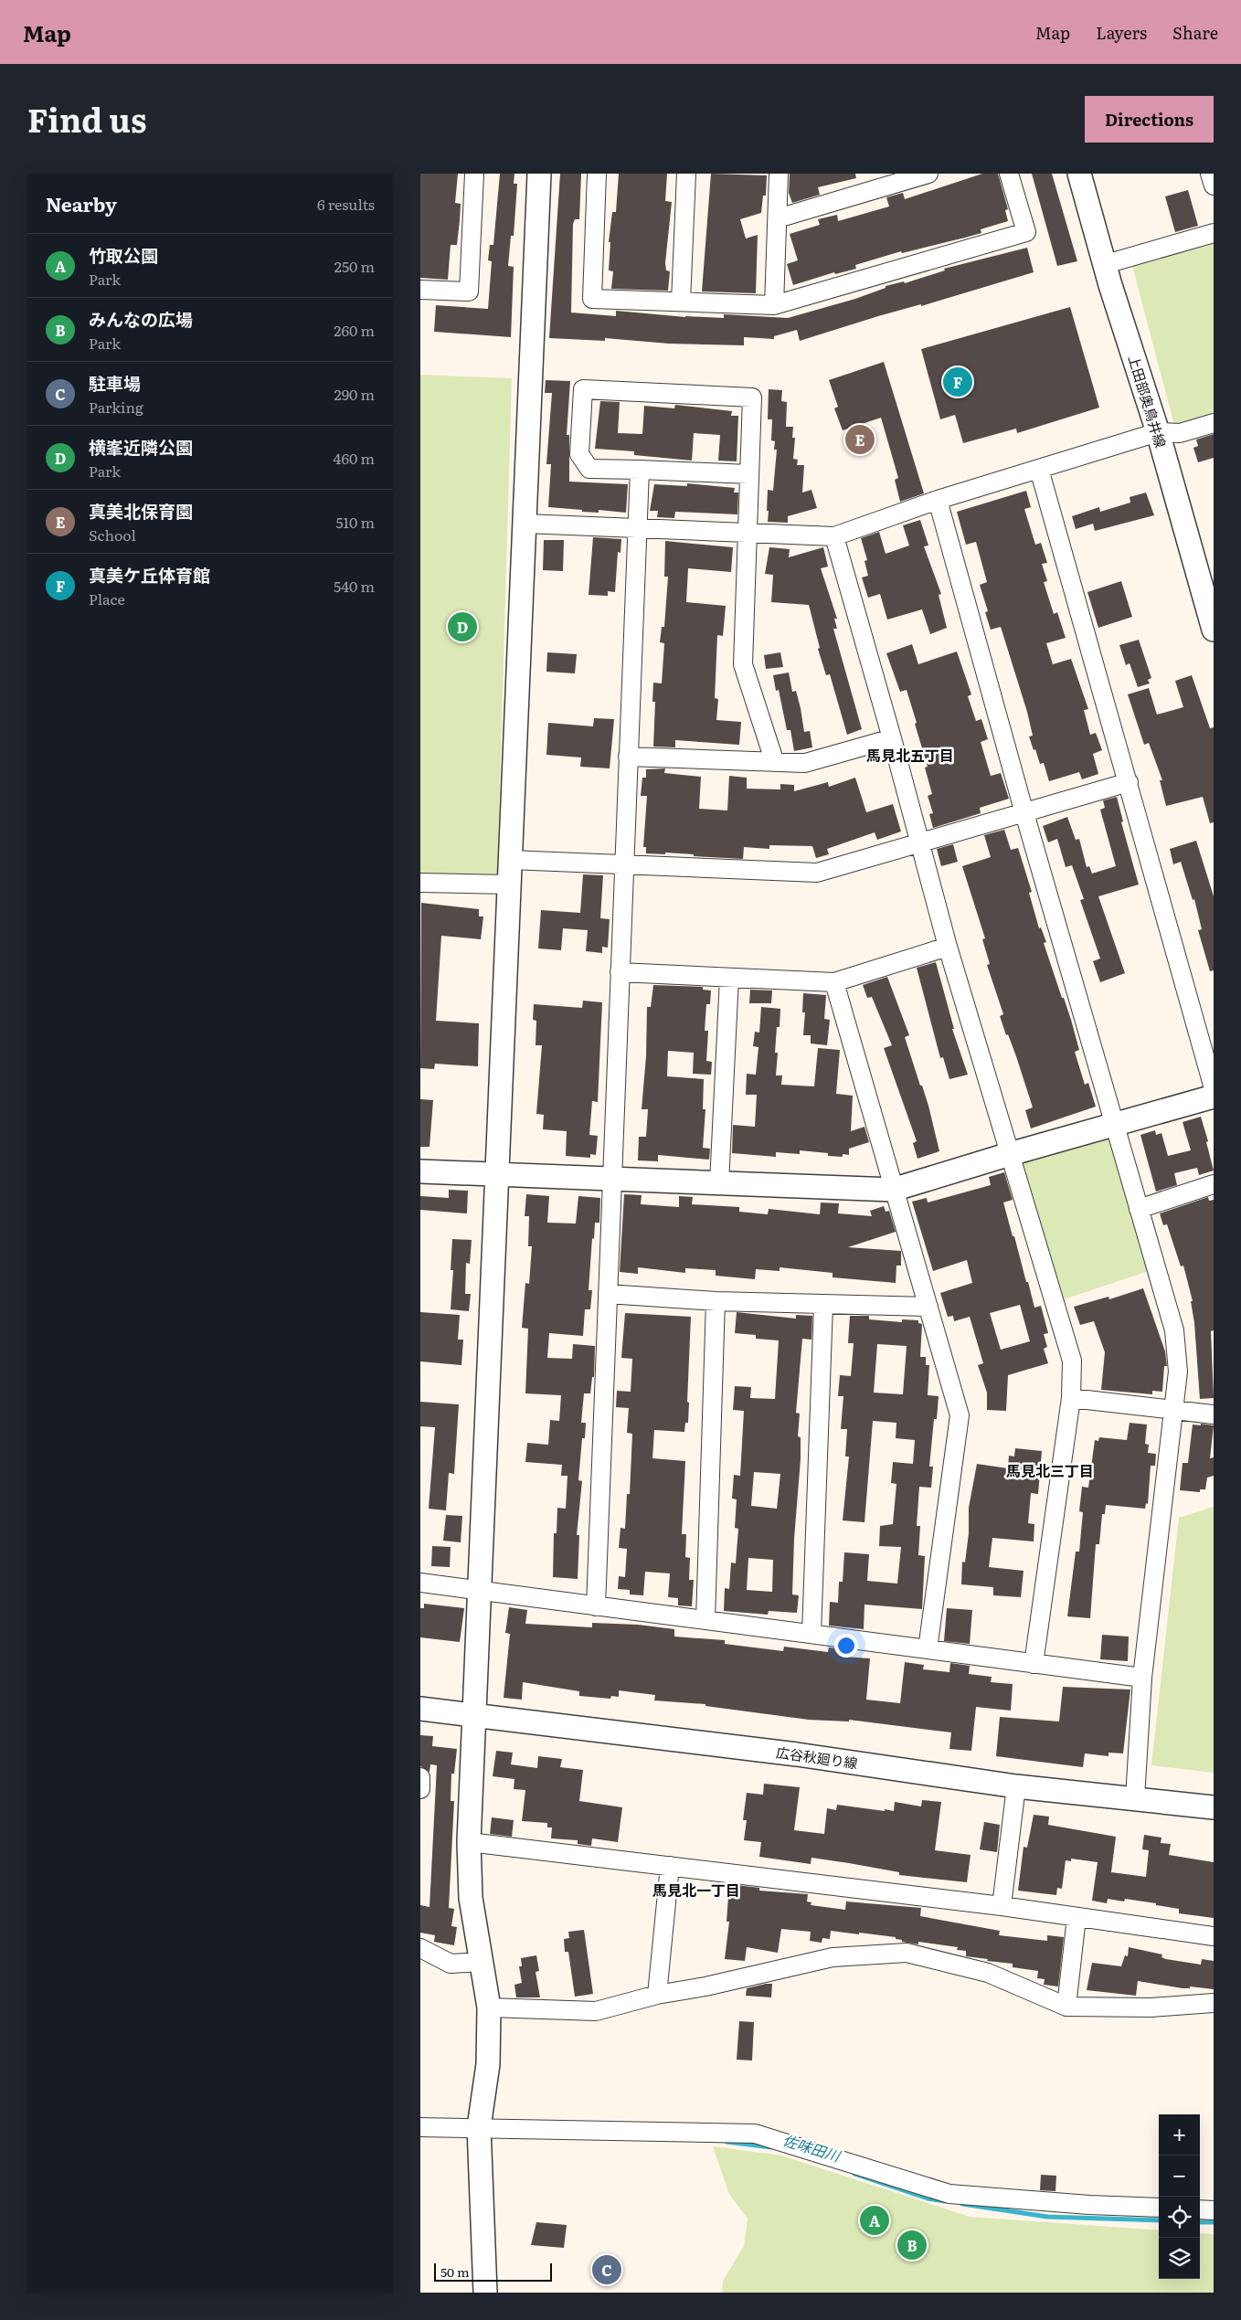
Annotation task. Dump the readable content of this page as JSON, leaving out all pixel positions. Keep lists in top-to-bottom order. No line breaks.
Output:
{"streets":{"street":["上田部奥鳥井線","広谷秋廻り線"]},"districts":["馬見北五丁目","馬見北三丁目","馬見北一丁目"],"water":["佐味田川"],"scale_bar":"50 m","page":{"header":"Map","nav":["Map","Layers","Share"],"title":"Find us","buttons":"Directions","heading":["Nearby","6 results"],"list":[{"mark":"A","name":"竹取公園","note":"Park","value":"250 m"},{"mark":"B","name":"みんなの広場","note":"Park","value":"260 m"},{"mark":"C","name":"駐車場","note":"Parking","value":"290 m"},{"mark":"D","name":"横峯近隣公園","note":"Park","value":"460 m"},{"mark":"E","name":"真美北保育園","note":"School","value":"510 m"},{"mark":"F","name":"真美ケ丘体育館","note":"Place","value":"540 m"}],"pins":["F","E","D","A","B","C"],"map_buttons":["+","−"],"scale":"50 m"}}
